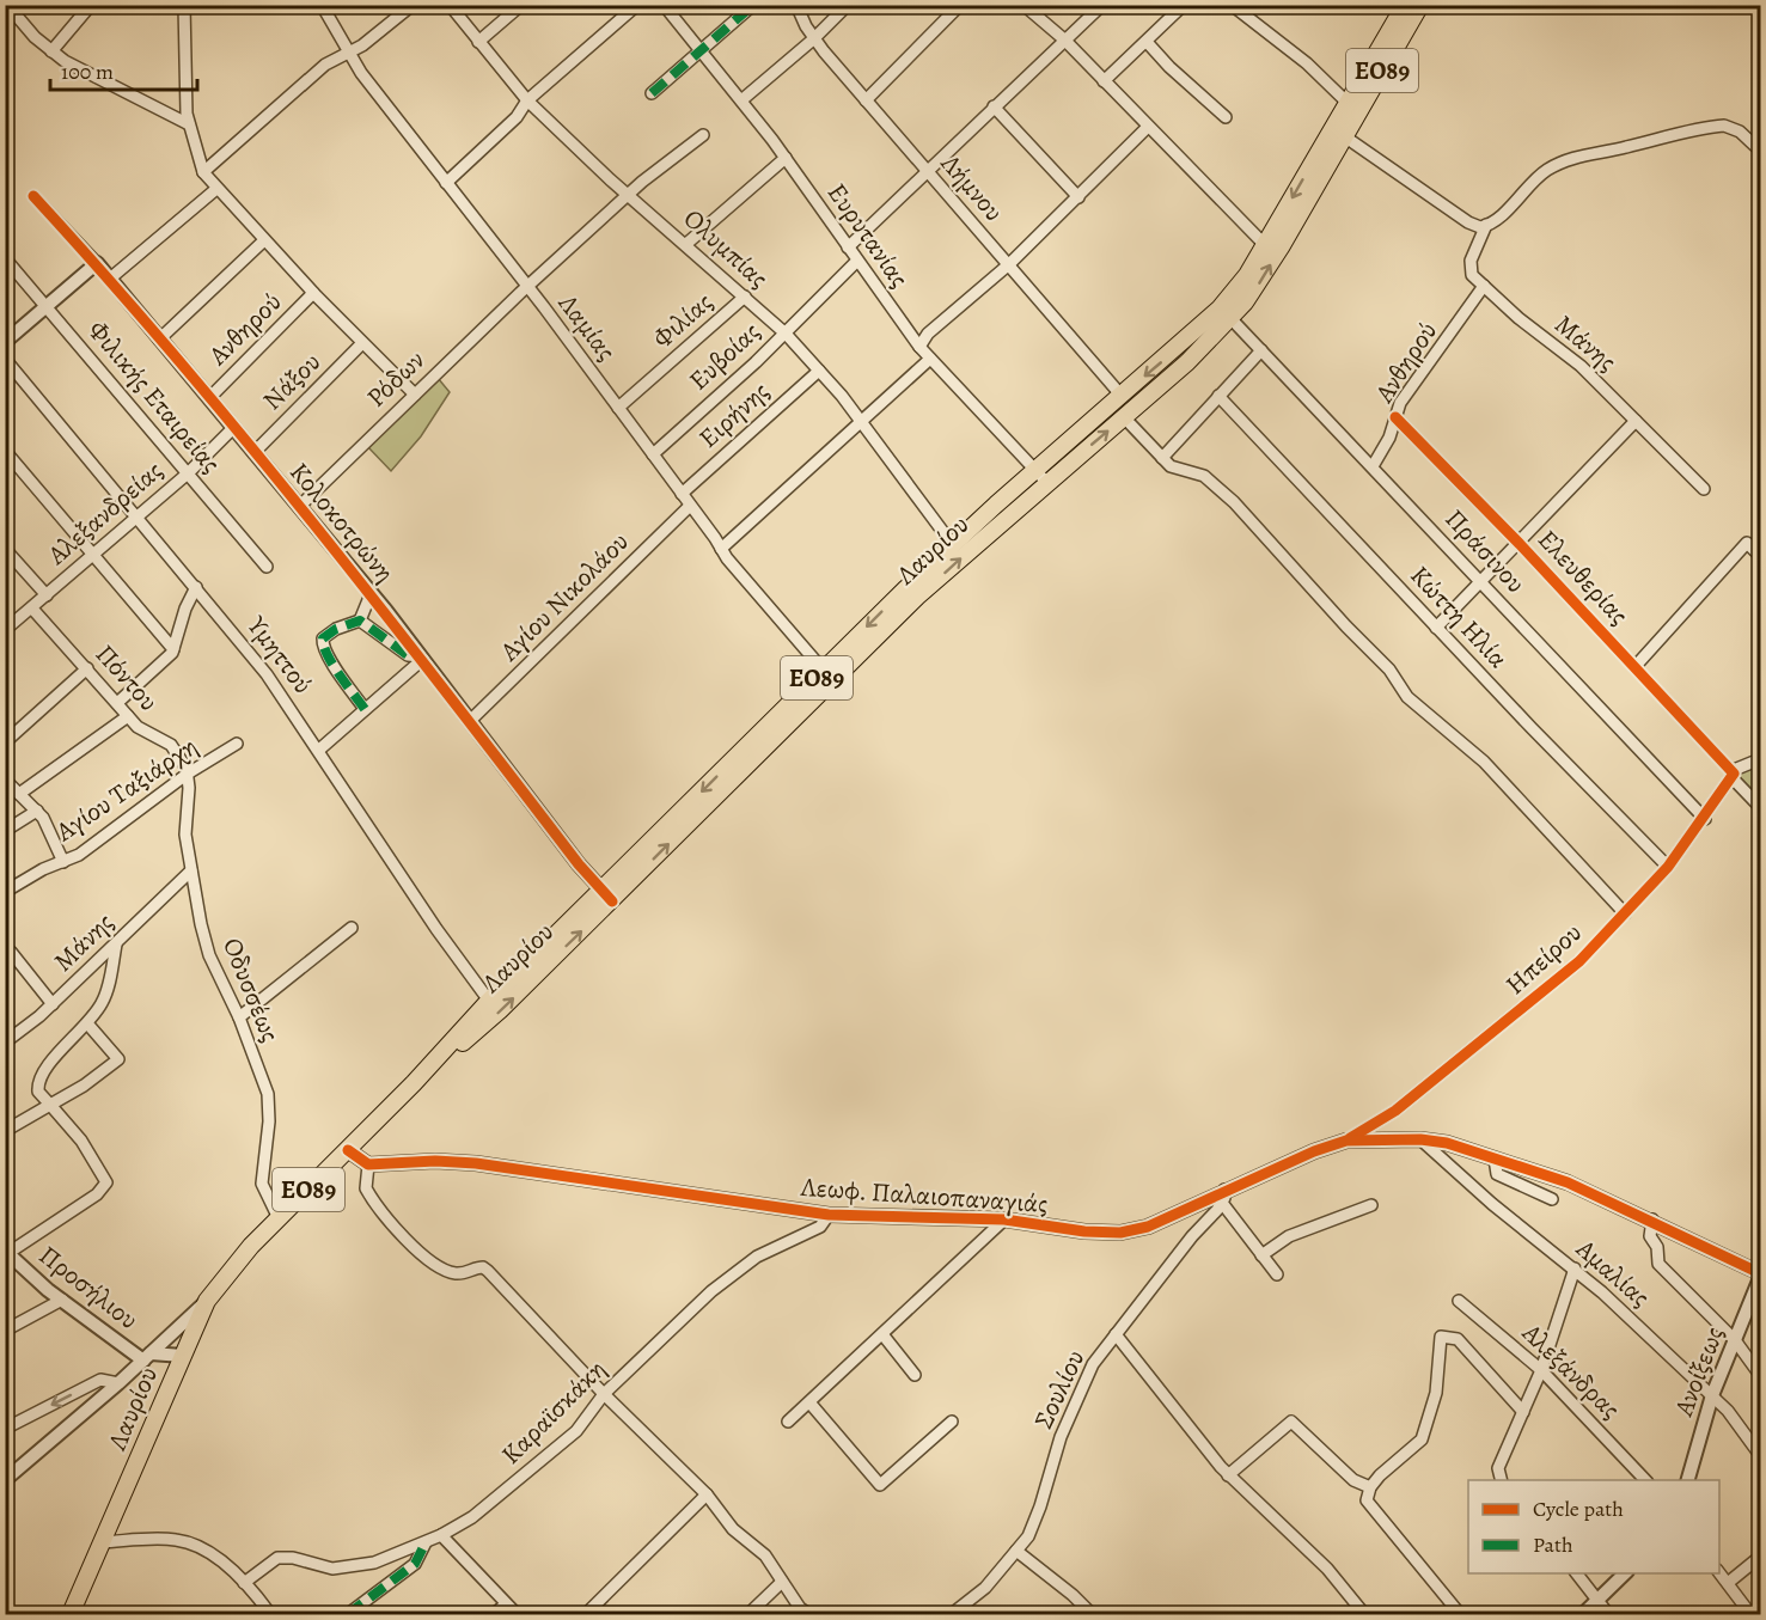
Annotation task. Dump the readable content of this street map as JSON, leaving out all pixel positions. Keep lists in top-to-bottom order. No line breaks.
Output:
{"streets":{"main road":["ΕΟ89","Λαυρίου"],"street":["Λήμνου","Ευρυτανίας","Ολυμπίας","Φιλίας","Λαμίας","Ανθηρού","Μάνης","Ευβοίας","Ρόδων","Νάξου","Φιλικής Εταιρείας","Ειρήνης","Αλεξανδρείας","Κολοκοτρώνη","Πράσινου","Ελευθερίας","Αγίου Νικολάου","Κώττη Ηλία","Υμηττού","Πόντου","Αγίου Ταξιάρχη","Ηπείρου","Οδυσσέως","Λεωφ. Παλαιοπαναγιάς","Αμαλίας","Προσήλιου","Αλεξάνδρας","Ανοίξεως","Σουλίου","Καραϊσκάκη"]},"crossings":[["Λήμνου","Λαυρίου"],["Ευρυτανίας","Ευβοίας"],["Ευρυτανίας","Λαυρίου"],["Ολυμπίας","Φιλίας"],["Ολυμπίας","Ευβοίας"],["Ολυμπίας","Ρόδων"],["Ολυμπίας","Ειρήνης"],["Ολυμπίας","Λαυρίου"],["Φιλίας","Λαμίας"],["Λαμίας","Ευβοίας"],["Λαμίας","Ρόδων"],["Λαμίας","Ειρήνης"],["Λαμίας","Λαυρίου"],["Λαμίας","Αγίου Νικολάου"],["Ανθηρού","Μάνης"],["Ανθηρού","Κολοκοτρώνη"],["Ανθηρού","Πράσινου"],["Ανθηρού","Ελευθερίας"],["Μάνης","Οδυσσέως"],["Ρόδων","Κολοκοτρώνη"],["Νάξου","Κολοκοτρώνη"],["Φιλικής Εταιρείας","Αλεξανδρείας"],["Αλεξανδρείας","Κολοκοτρώνη"],["Αλεξανδρείας","Υμηττού"],["Αλεξανδρείας","Πόντου"],["Κολοκοτρώνη","Λαυρίου"],["Κολοκοτρώνη","Αγίου Νικολάου"],["Λαυρίου","Πράσινου"],["Λαυρίου","Υμηττού"],["Λαυρίου","Οδυσσέως"],["Πράσινου","Ηπείρου"],["Ελευθερίας","Ηπείρου"],["Κώττη Ηλία","Ηπείρου"],["Πόντου","Αγίου Ταξιάρχη"],["Πόντου","Οδυσσέως"],["Αγίου Ταξιάρχη","Οδυσσέως"],["Ηπείρου","Λεωφ. Παλαιοπαναγιάς"],["Λεωφ. Παλαιοπαναγιάς","Αμαλίας"],["Λεωφ. Παλαιοπαναγιάς","Ανοίξεως"],["Λεωφ. Παλαιοπαναγιάς","Σουλίου"],["Λεωφ. Παλαιοπαναγιάς","Καραϊσκάκη"],["Αμαλίας","Ανοίξεως"]],"legend":["Cycle path","Path"],"scale_bar":"100 m"}
